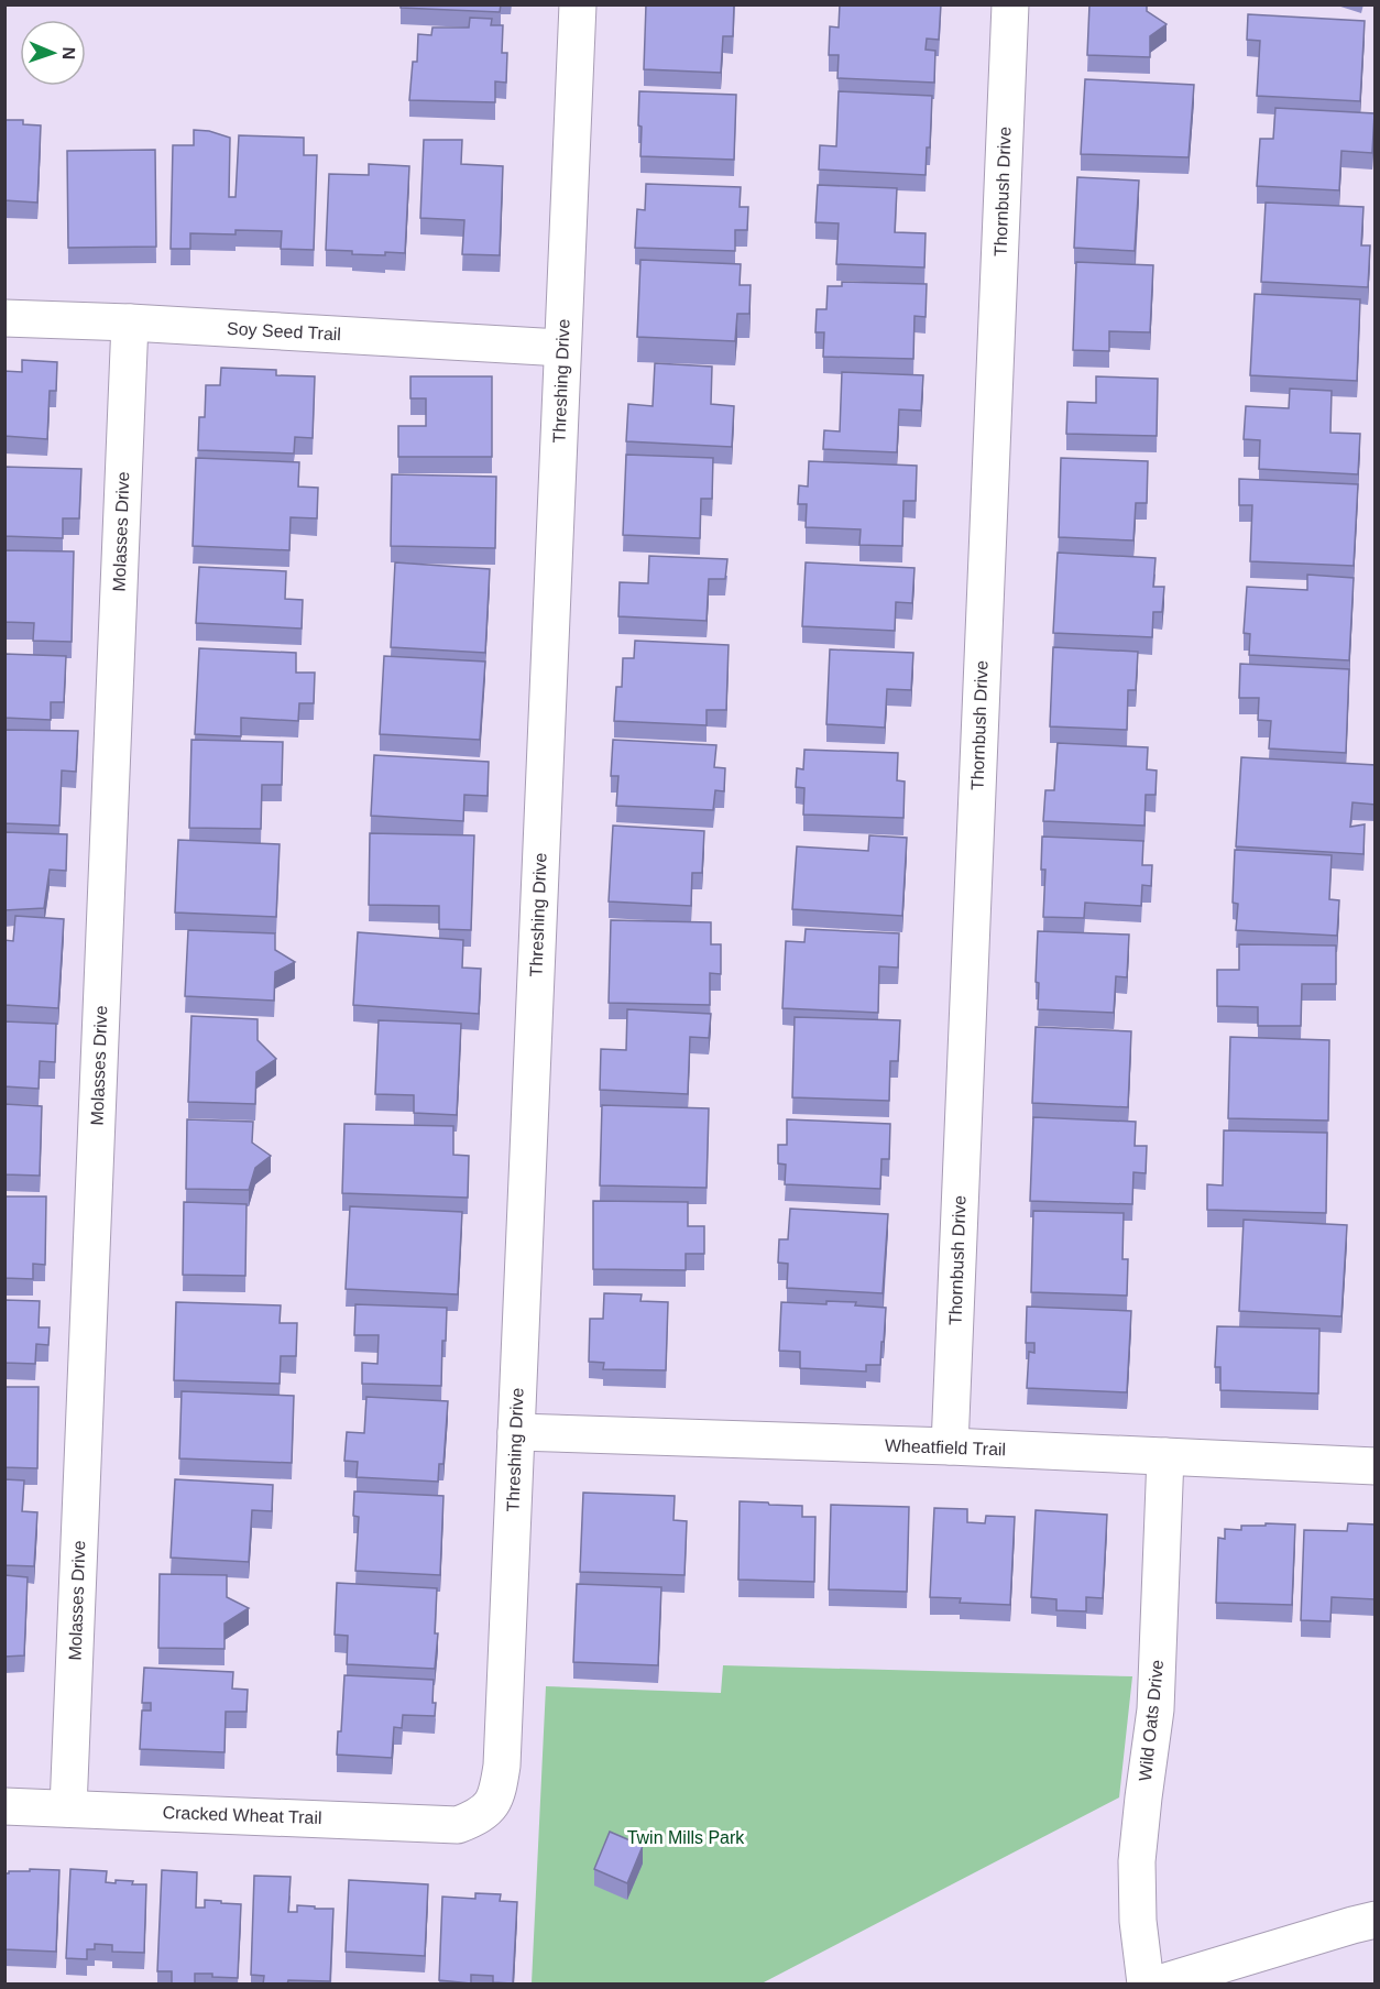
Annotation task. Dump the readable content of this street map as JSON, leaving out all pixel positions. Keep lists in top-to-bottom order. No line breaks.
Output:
{"streets":{"street":["Thornbush Drive","Soy Seed Trail","Threshing Drive","Molasses Drive","Wheatfield Trail","Wild Oats Drive","Cracked Wheat Trail"]},"crossings":[["Thornbush Drive","Wheatfield Trail"],["Soy Seed Trail","Threshing Drive"],["Soy Seed Trail","Molasses Drive"],["Threshing Drive","Wheatfield Trail"],["Threshing Drive","Cracked Wheat Trail"],["Molasses Drive","Cracked Wheat Trail"],["Wheatfield Trail","Wild Oats Drive"]],"parks":["Twin Mills Park"],"north":"right"}
